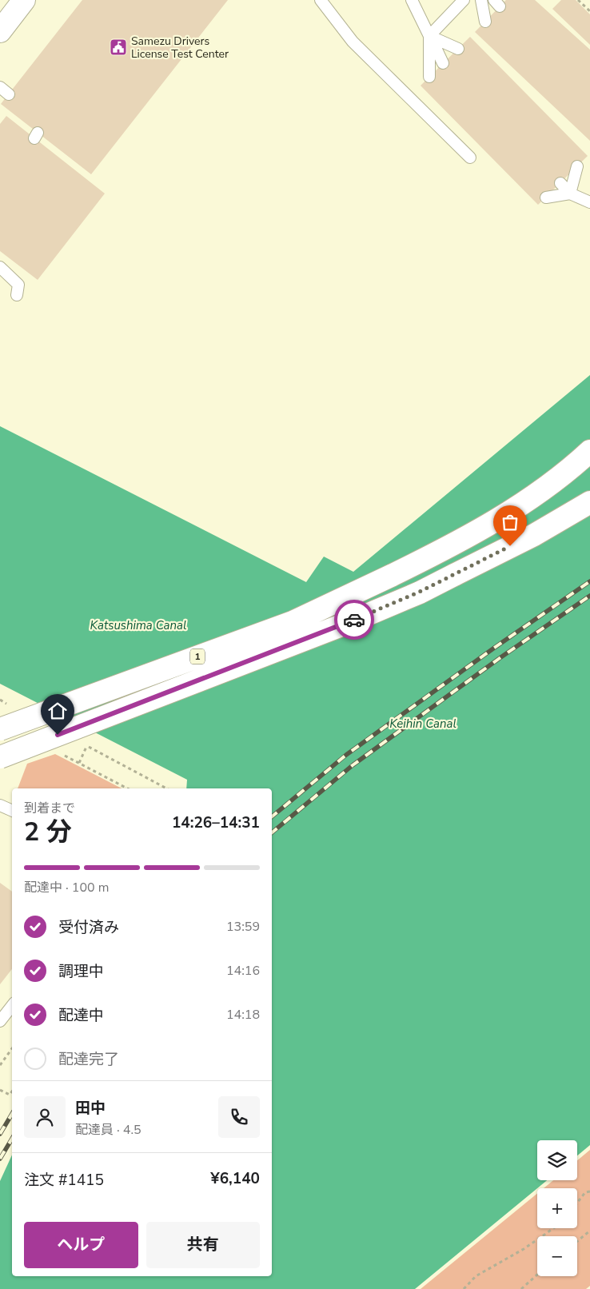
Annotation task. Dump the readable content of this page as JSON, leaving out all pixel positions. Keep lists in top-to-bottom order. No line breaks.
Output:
{"streets":{"main road":["1"]},"water":["Katsushima Canal","Keihin Canal"],"places":{"public building":["Samezu Drivers License Test Center"]},"page":{"heading":["2 分","到着まで","14:26–14:31"],"panel":["田中","配達員 · 4.5","注文 #1415","¥6,140"],"bar":"配達中 · 100 m","list":[["受付済み","13:59"],["調理中","14:16"],["配達中","14:18"],"配達完了"],"map_buttons":["+","−"],"buttons":["ヘルプ","共有"]}}
